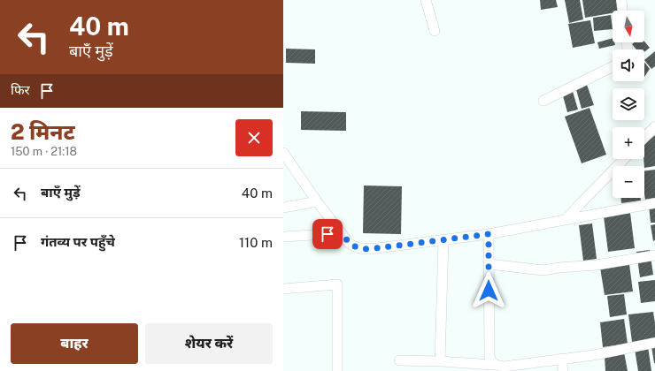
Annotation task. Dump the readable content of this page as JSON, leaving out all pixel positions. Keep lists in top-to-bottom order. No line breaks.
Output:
{"north":"bottom","page":{"turn":["40 m","बाएँ मुड़ें"],"map_buttons":["+","−"],"then":"फिर","heading":["2 मिनट","150 m · 21:18"],"list":[{"name":"बाएँ मुड़ें","value":"40 m"},{"name":"गंतव्य पर पहुँचे","value":"110 m"}],"buttons":["बाहर","शेयर करें"]}}
